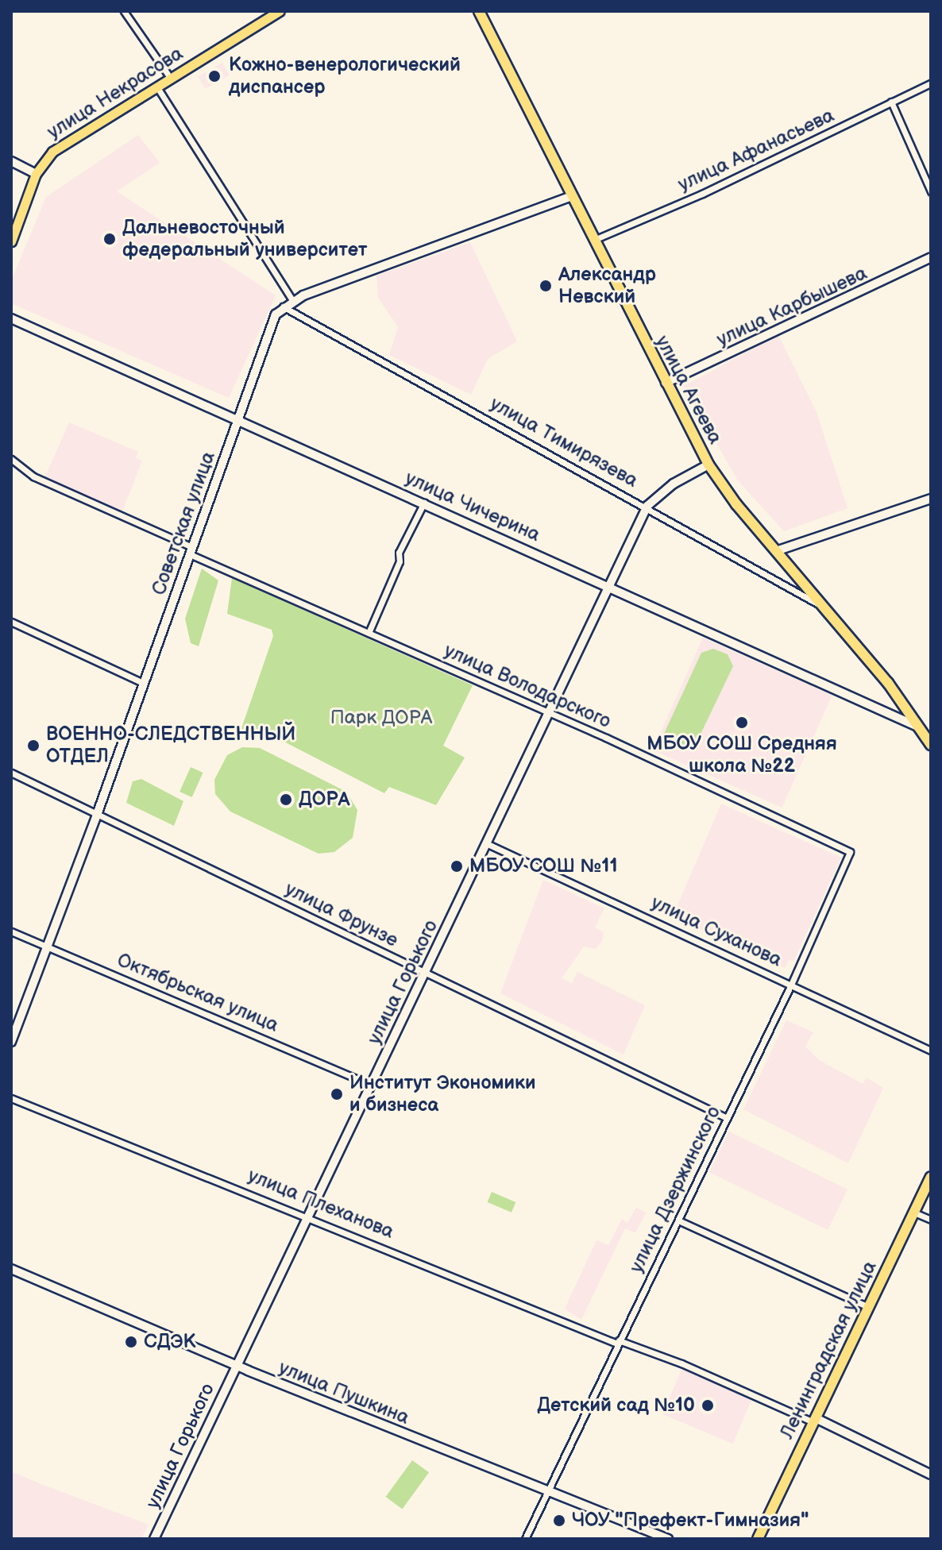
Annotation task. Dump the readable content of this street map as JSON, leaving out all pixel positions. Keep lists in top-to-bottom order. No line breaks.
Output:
{"streets":{"highway":["улица Агеева","Ленинградская улица"],"main road":["улица Некрасова","улица Карбышева","улица Чичерина","Советская улица","улица Горького","улица Плеханова","улица Пушкина"],"street":["улица Афанасьева","улица Тимирязева","улица Володарского","улица Фрунзе","улица Суханова","Октябрьская улица","улица Дзержинского"]},"crossings":[["улица Афанасьева","улица Агеева"],["улица Карбышева","улица Агеева"],["улица Агеева","улица Тимирязева"],["улица Агеева","улица Чичерина"],["улица Агеева","улица Горького"],["улица Тимирязева","Советская улица"],["улица Тимирязева","улица Горького"],["улица Чичерина","Советская улица"],["улица Чичерина","улица Горького"],["Советская улица","улица Володарского"],["Советская улица","улица Фрунзе"],["Советская улица","Октябрьская улица"],["улица Володарского","улица Горького"],["улица Володарского","улица Дзержинского"],["улица Фрунзе","улица Горького"],["улица Фрунзе","улица Дзержинского"],["улица Суханова","улица Горького"],["улица Суханова","улица Дзержинского"],["улица Горького","Октябрьская улица"],["улица Горького","улица Плеханова"],["улица Горького","улица Пушкина"],["улица Дзержинского","улица Плеханова"],["улица Дзержинского","улица Пушкина"],["улица Плеханова","Ленинградская улица"]],"parks":["Парк ДОРА"],"places":["Кожно-венерологический диспансер","Дальневосточный федеральный университет","Александр Невский","МБОУ СОШ Средняя школа №22","ВОЕННО-СЛЕДСТВЕННЫЙ ОТДЕЛ","ДОРА","МБОУ СОШ №11","Институт Экономики и бизнеса","СДЭК","Детский сад №10","ЧОУ \"Префект-Гимназия\""]}
